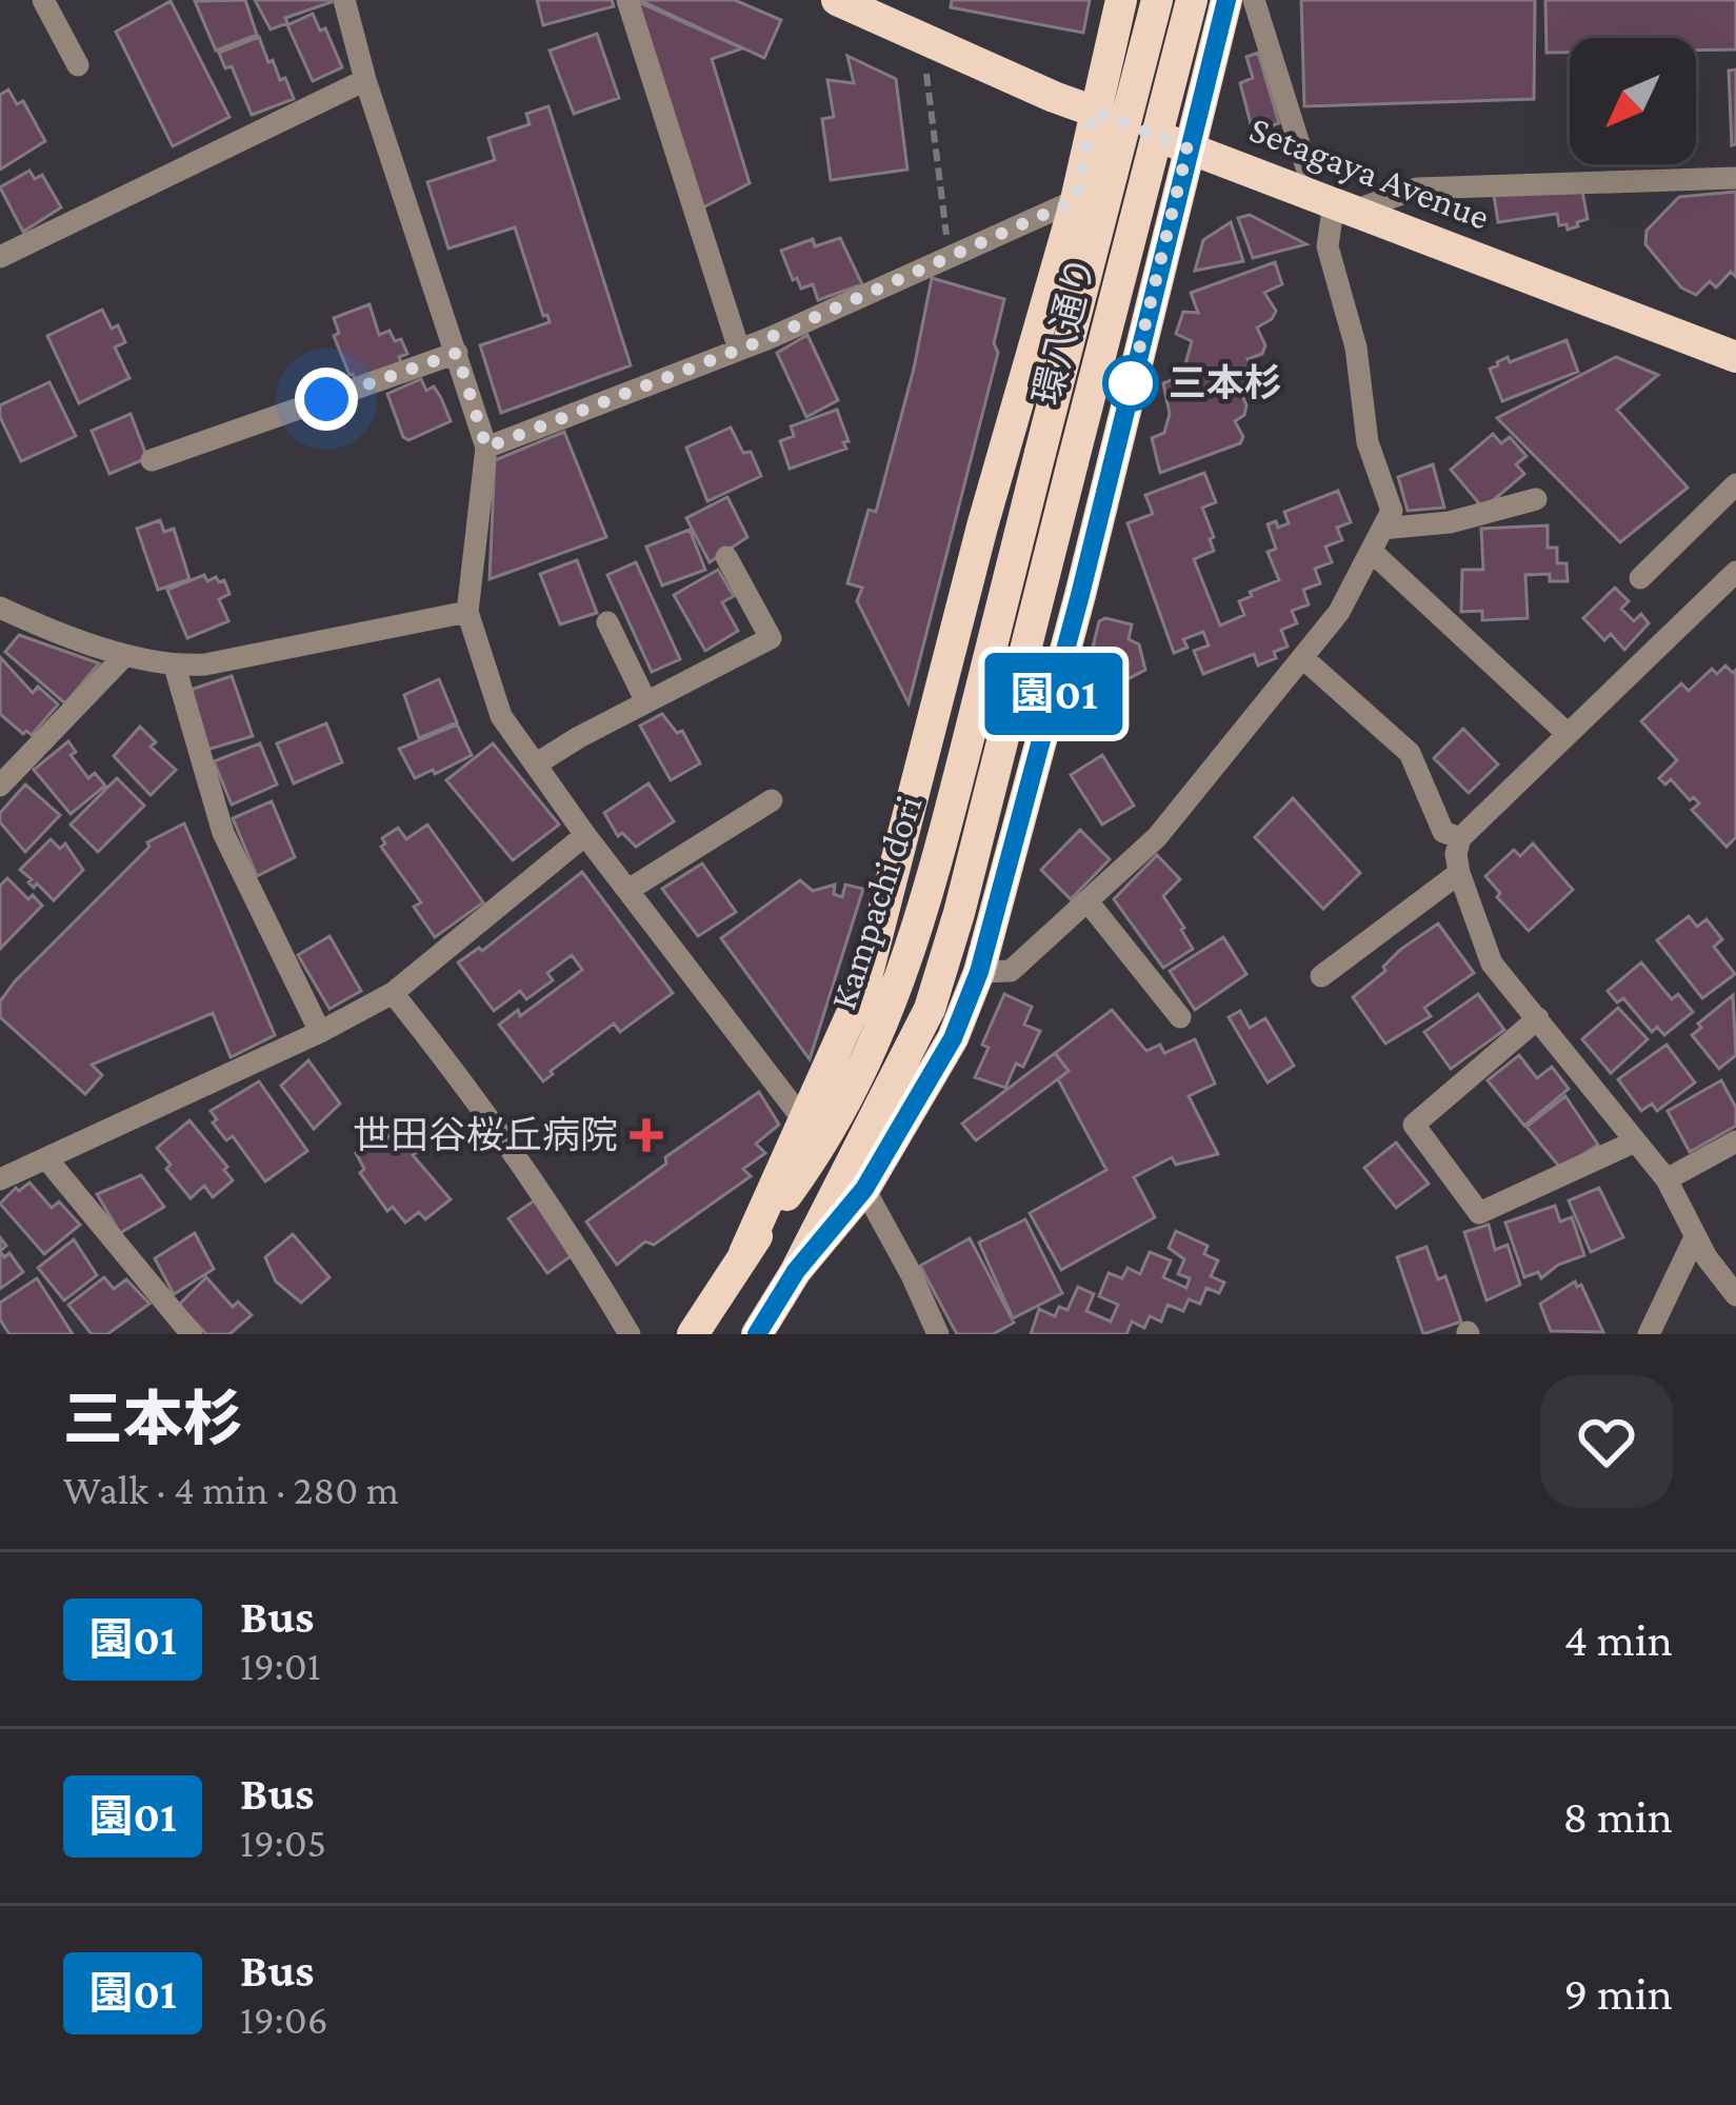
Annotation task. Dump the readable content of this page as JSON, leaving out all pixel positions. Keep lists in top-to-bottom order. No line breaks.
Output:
{"streets":{"main road":["Setagaya Avenue","環八通り","Kampachi dori"]},"crossings":[["環八通り","Kampachi dori"]],"places":{"other":["三本杉"],"health":["世田谷桜丘病院"]},"lines":["bus line 園01"],"north":"bottom left","page":{"on_map":"園01","heading":["三本杉","Walk · 4 min · 280 m"],"list":[{"mark":"園01","name":"Bus","note":"19:01","value":"4 min"},{"mark":"園01","name":"Bus","note":"19:05","value":"8 min"},{"mark":"園01","name":"Bus","note":"19:06","value":"9 min"}]}}
